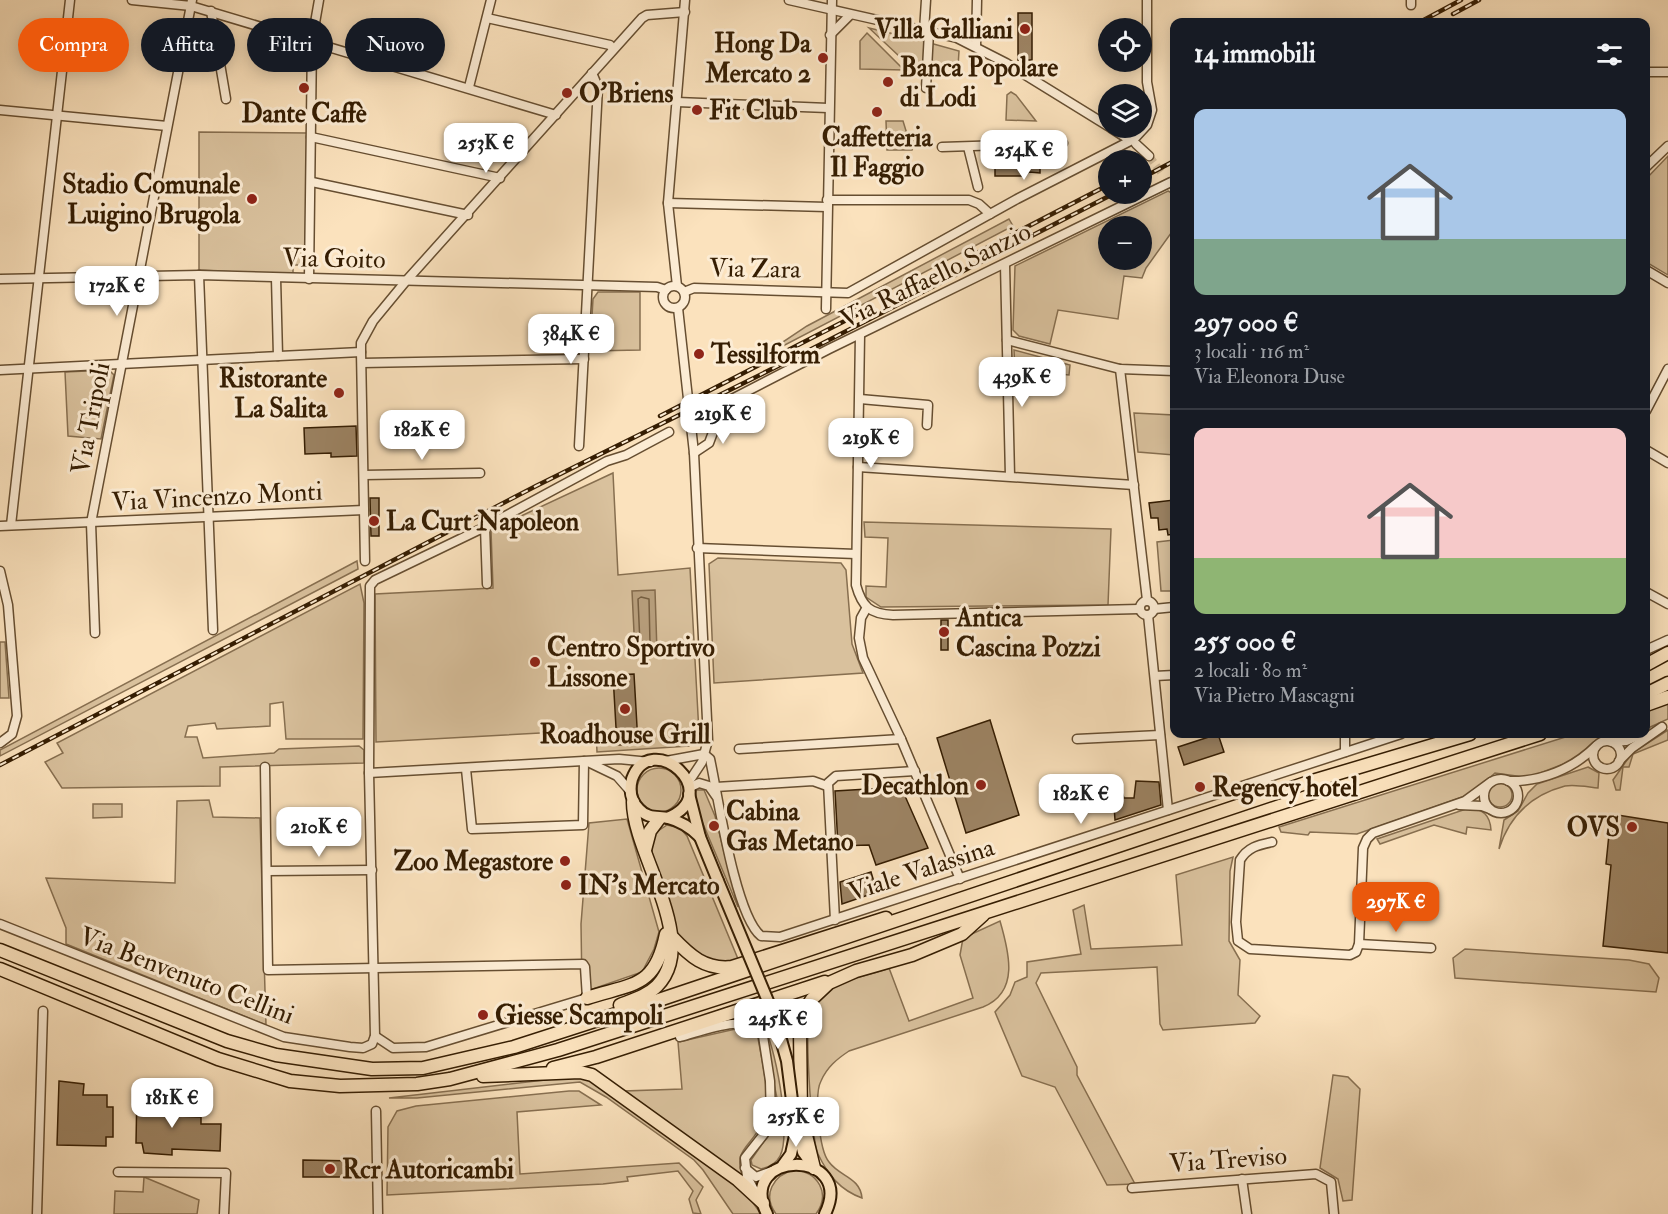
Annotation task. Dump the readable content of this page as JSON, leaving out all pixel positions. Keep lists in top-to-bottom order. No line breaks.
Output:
{"streets":{"street":["Via Goito","Via Zara","Via Raffaello Sanzio","Via Tripoli","Via Vincenzo Monti","Viale Valassina","Via Benvenuto Cellini","Via Treviso"]},"crossings":[["Via Goito","Via Zara"],["Via Goito","Via Tripoli"],["Via Tripoli","Via Vincenzo Monti"]],"places":["Villa Galliani","Hong Da Mercato 2","Banca Popolare di Lodi","Dante Caffè","O'Briens","Fit Club","Caffetteria Il Faggio","Stadio Comunale Luigino Brugola","Tessilform","Ristorante La Salita","La Curt Napoleon","Antica Cascina Pozzi","Centro Sportivo Lissone","Roadhouse Grill","Decathlon","Regency hotel","Cabina Gas Metano","OVS","Zoo Megastore","IN's Mercato","Giesse Scampoli","Rcr Autoricambi"],"page":{"map_buttons":["+","−"],"chip":["Compra","Affitta","Filtri","Nuovo"],"heading":"14 immobili","list":[{"name":"297 000 €","note":"3 locali · 116 m² · Via Eleonora Duse"},{"name":"255 000 €","note":"2 locali · 80 m² · Via Pietro Mascagni"}],"price":["253K €","254K €","172K €","384K €","439K €","219K €","182K €","219K €","182K €","210K €","297K €","245K €","181K €","255K €"]}}
